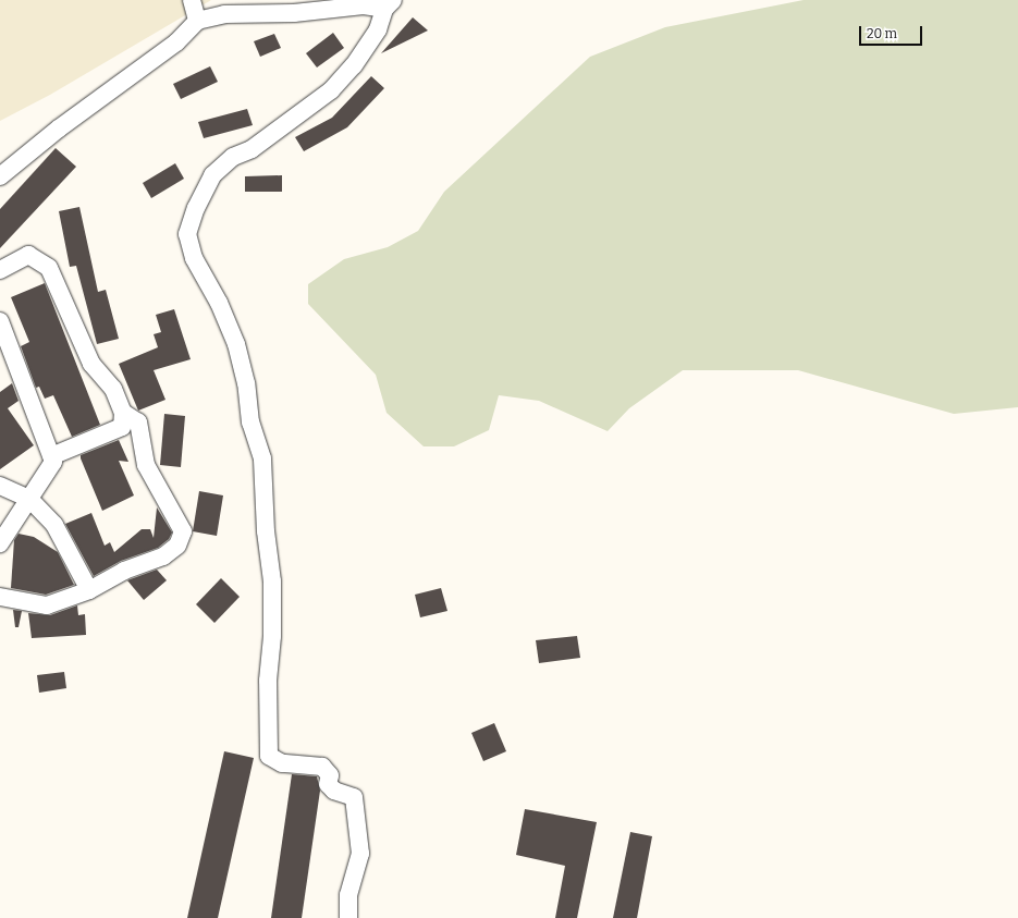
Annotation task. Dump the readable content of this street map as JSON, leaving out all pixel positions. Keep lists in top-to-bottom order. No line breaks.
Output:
{"scale_bar":"20 m"}
